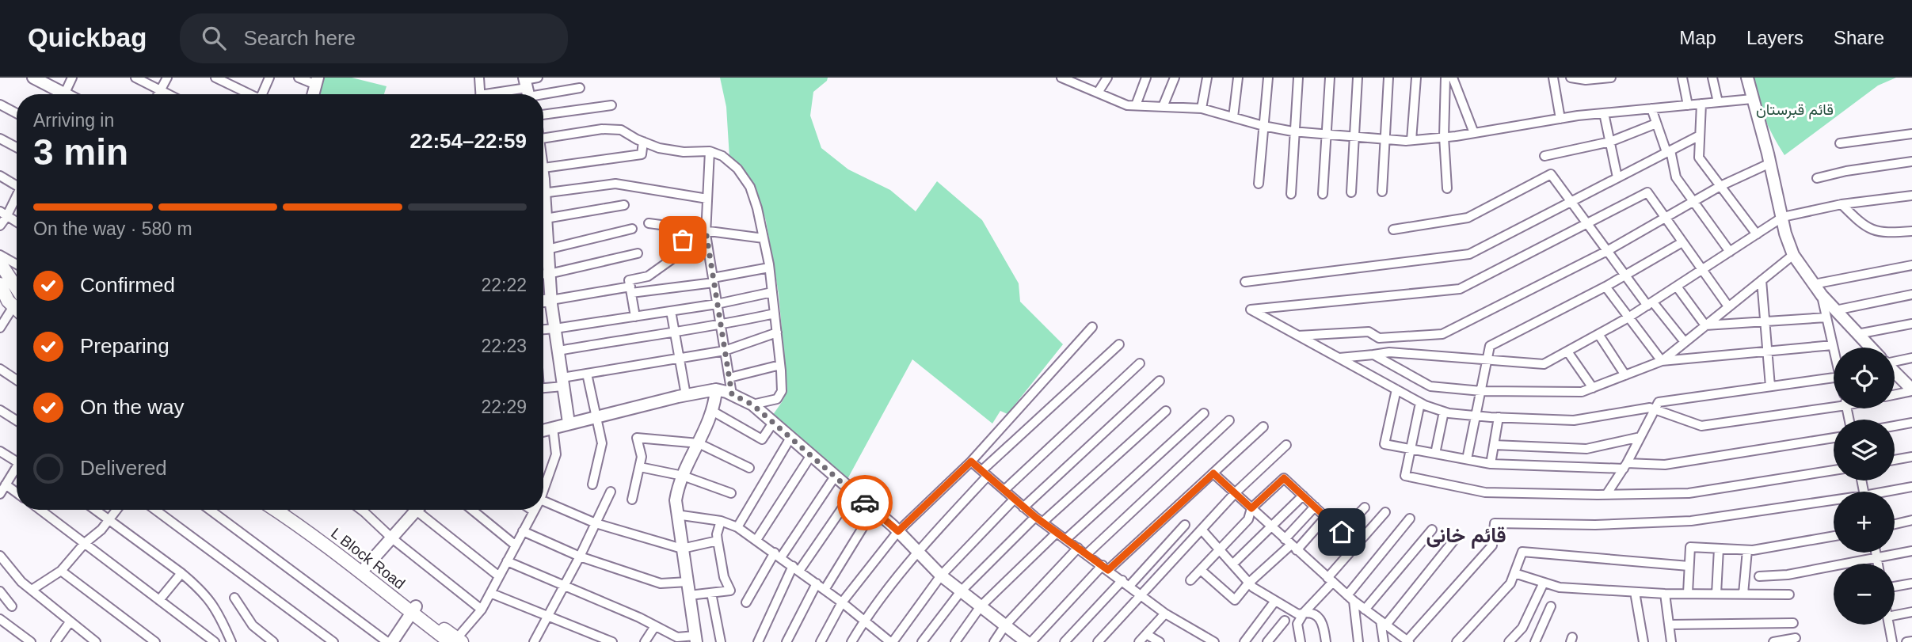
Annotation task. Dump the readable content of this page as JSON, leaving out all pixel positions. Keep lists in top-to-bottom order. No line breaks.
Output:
{"streets":{"main road":["L Block Road"]},"districts":["قائم خانى"],"parks":["قائم قبرستان"],"page":{"header":"Quickbag","search":"Search here","nav":["Map","Layers","Share"],"heading":["3 min","Arriving in","22:54–22:59"],"bar":"On the way · 580 m","list":[["Confirmed","22:22"],["Preparing","22:23"],["On the way","22:29"],"Delivered"],"map_buttons":["+","−"]}}
